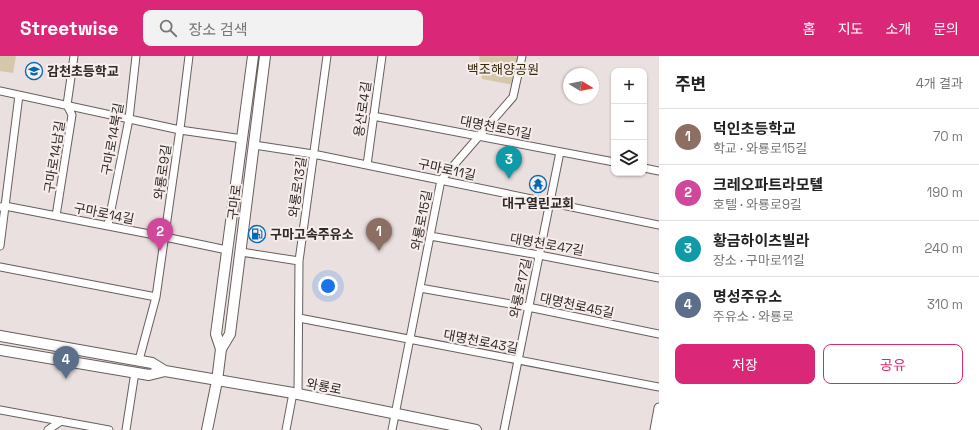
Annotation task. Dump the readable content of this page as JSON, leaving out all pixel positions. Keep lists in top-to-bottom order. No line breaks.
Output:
{"streets":{"main road":["구마로","와룡로"],"street":["용산로4길","대명천로51길","구마로14북길","구마로14남길","구마로11길","와룡로9길","와룡로13길","구마로14길","와룡로15길","대명천로47길","와룡로17길","대명천로45길","대명천로43길"]},"crossings":[["용산로4길","대명천로51길"],["용산로4길","구마로11길"],["대명천로51길","와룡로15길"],["대명천로51길","와룡로17길"],["구마로14북길","구마로14길"],["구마로14남길","구마로14길"],["구마로11길","와룡로13길"],["구마로11길","구마로"],["구마로11길","와룡로15길"],["구마로11길","와룡로17길"],["와룡로9길","구마로14길"],["와룡로9길","와룡로"],["와룡로13길","대명천로43길"],["와룡로13길","와룡로"],["구마로","구마로14길"],["구마로","와룡로"],["와룡로15길","대명천로47길"],["와룡로15길","대명천로45길"],["와룡로15길","대명천로43길"],["와룡로15길","와룡로"],["대명천로47길","와룡로17길"],["와룡로17길","대명천로45길"],["와룡로17길","대명천로43길"]],"parks":["백조해양공원"],"places":{"school or university":["감천초등학교"],"temple":["대구열린교회"],"fuel station":["구마고속주유소"]},"north":"right","page":{"header":"Streetwise","search":"장소 검색","nav":["홈","지도","소개","문의"],"heading":["주변","4개 결과"],"map_buttons":["+","−"],"list":[{"mark":"1","name":"덕인초등학교","note":"학교 · 와룡로15길","value":"70 m"},{"mark":"2","name":"크레오파트라모텔","note":"호텔 · 와룡로9길","value":"190 m"},{"mark":"3","name":"황금하이츠빌라","note":"장소 · 구마로11길","value":"240 m"},{"mark":"4","name":"명성주유소","note":"주유소 · 와룡로","value":"310 m"}],"pins":["3","1","2","4"],"buttons":["저장","공유"]}}
